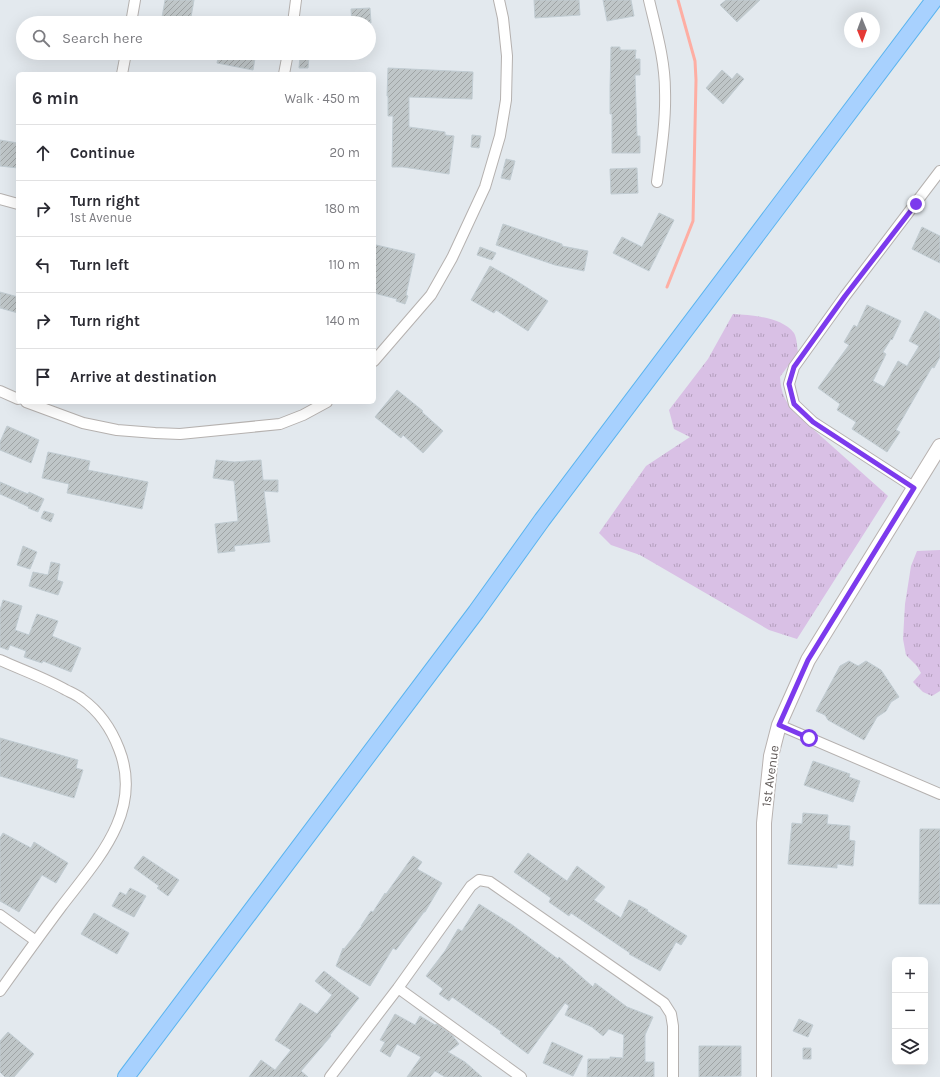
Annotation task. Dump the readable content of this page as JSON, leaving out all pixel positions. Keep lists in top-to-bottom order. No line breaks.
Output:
{"streets":{"street":["1st Avenue"]},"north":"bottom","page":{"search":"Search here","heading":["6 min","Walk · 450 m"],"list":[["Continue","20 m"],["Turn right","1st Avenue","180 m"],["Turn left","110 m"],["Turn right","140 m"],"Arrive at destination"],"map_buttons":["+","−"]}}
